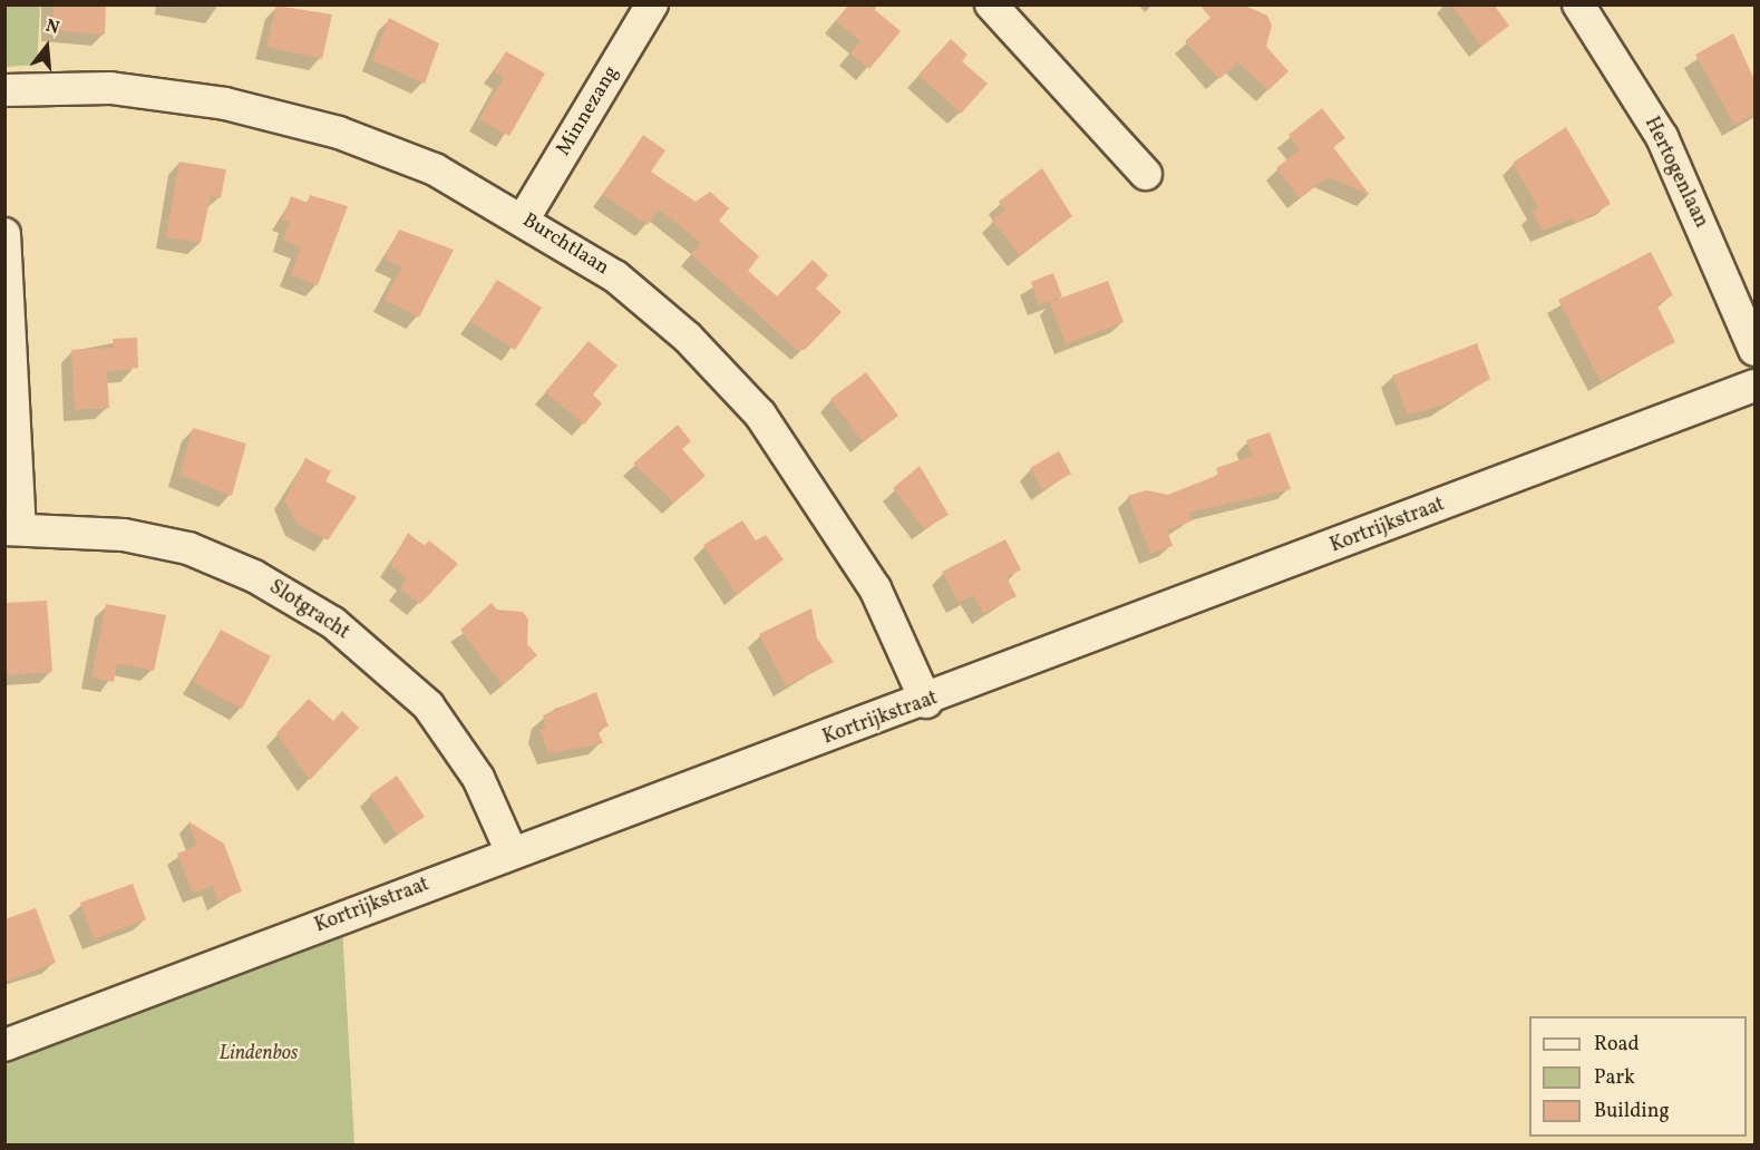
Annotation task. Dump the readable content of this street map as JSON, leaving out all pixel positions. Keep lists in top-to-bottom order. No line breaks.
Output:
{"streets":{"street":["Minnezang","Hertogenlaan","Burchtlaan","Kortrijkstraat","Slotgracht"]},"crossings":[["Minnezang","Burchtlaan"],["Burchtlaan","Kortrijkstraat"],["Kortrijkstraat","Slotgracht"]],"parks":["Lindenbos"],"legend":["Road","Park","Building"],"north":"top"}
